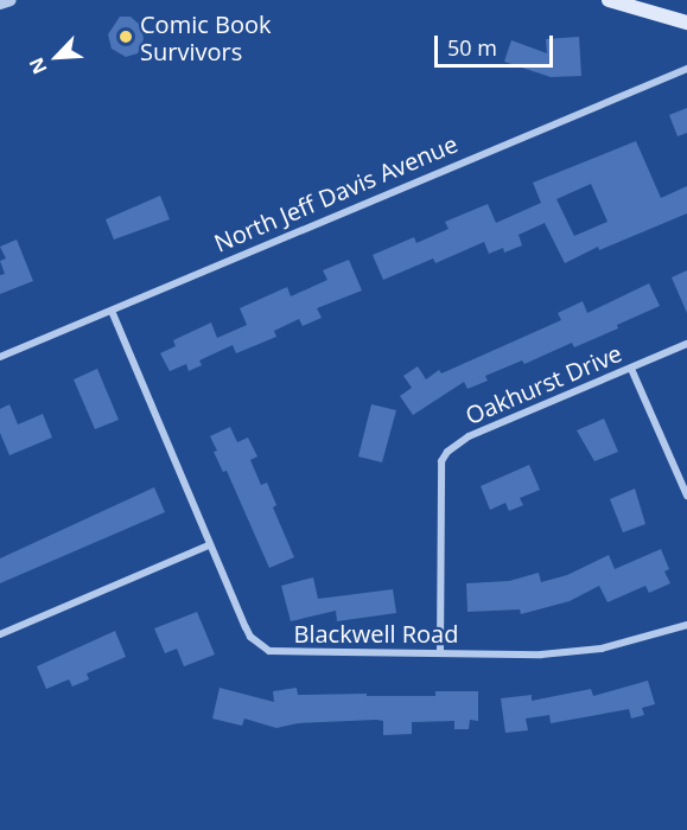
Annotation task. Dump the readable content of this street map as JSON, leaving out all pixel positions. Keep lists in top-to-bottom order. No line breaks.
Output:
{"streets":{"street":["North Jeff Davis Avenue","Oakhurst Drive","Blackwell Road"]},"crossings":[["North Jeff Davis Avenue","Blackwell Road"],["Oakhurst Drive","Blackwell Road"]],"places":["Comic Book Survivors"],"scale_bar":"50 m","north":"bottom left"}
